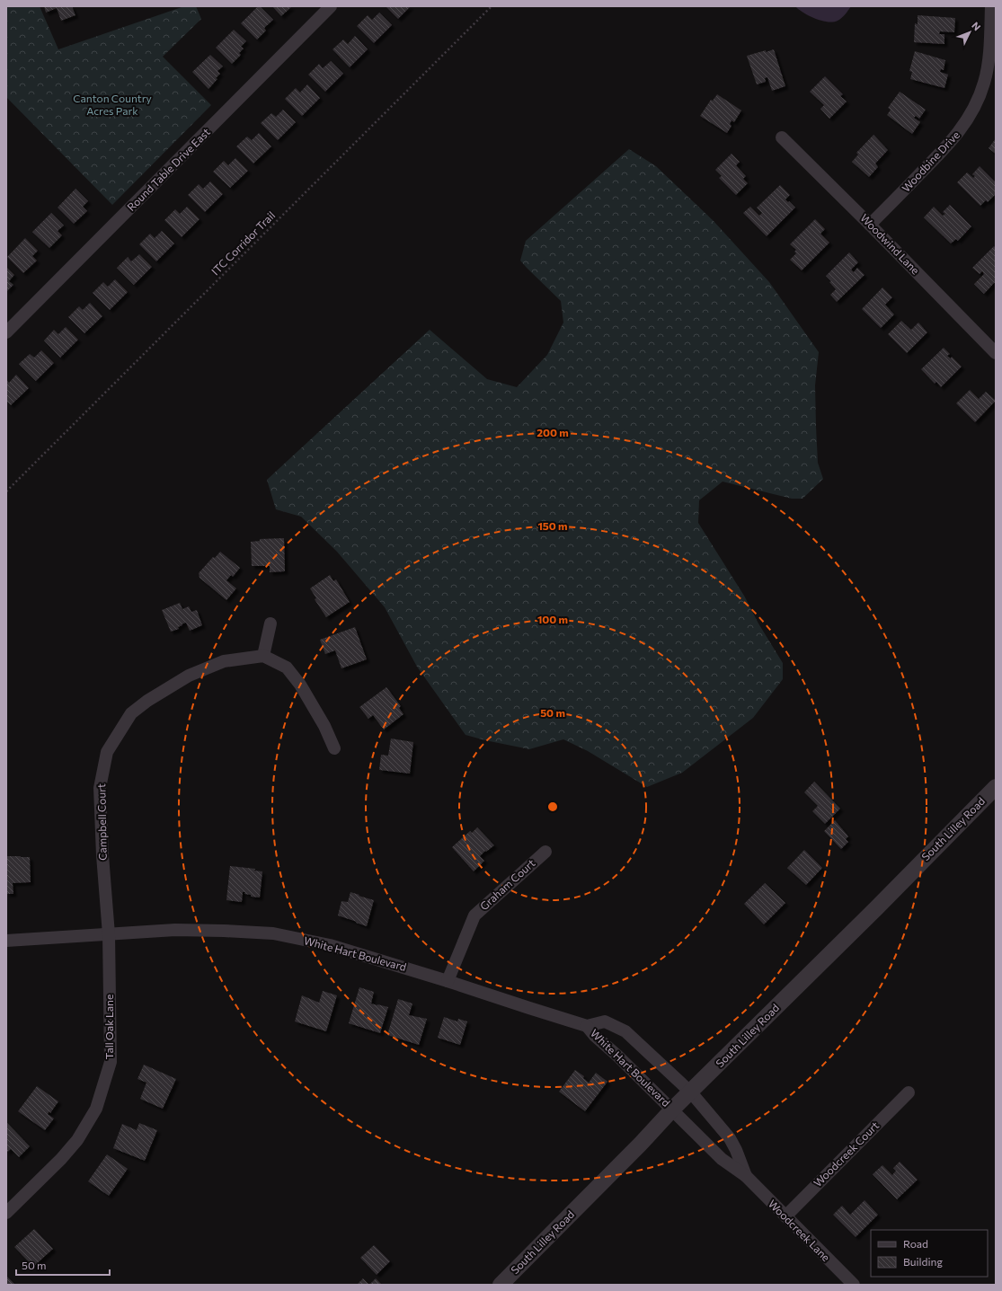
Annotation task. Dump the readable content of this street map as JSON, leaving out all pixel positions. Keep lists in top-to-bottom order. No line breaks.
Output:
{"streets":{"street":["Woodbine Drive","Round Table Drive East","Woodwind Lane","Campbell Court","South Lilley Road","Graham Court","White Hart Boulevard","Tall Oak Lane","Woodcreek Court","Woodcreek Lane"],"path":["ITC Corridor Trail"]},"crossings":[["Woodbine Drive","Woodwind Lane"],["Campbell Court","White Hart Boulevard"],["Campbell Court","Tall Oak Lane"],["South Lilley Road","White Hart Boulevard"],["South Lilley Road","Woodcreek Lane"],["Graham Court","White Hart Boulevard"],["White Hart Boulevard","Tall Oak Lane"],["White Hart Boulevard","Woodcreek Lane"],["Woodcreek Court","Woodcreek Lane"]],"parks":["Canton Country Acres Park"],"legend":["Road","Building"],"scale_bar":"50 m","north":"top right","rings":["200 m","150 m","100 m","50 m"]}
